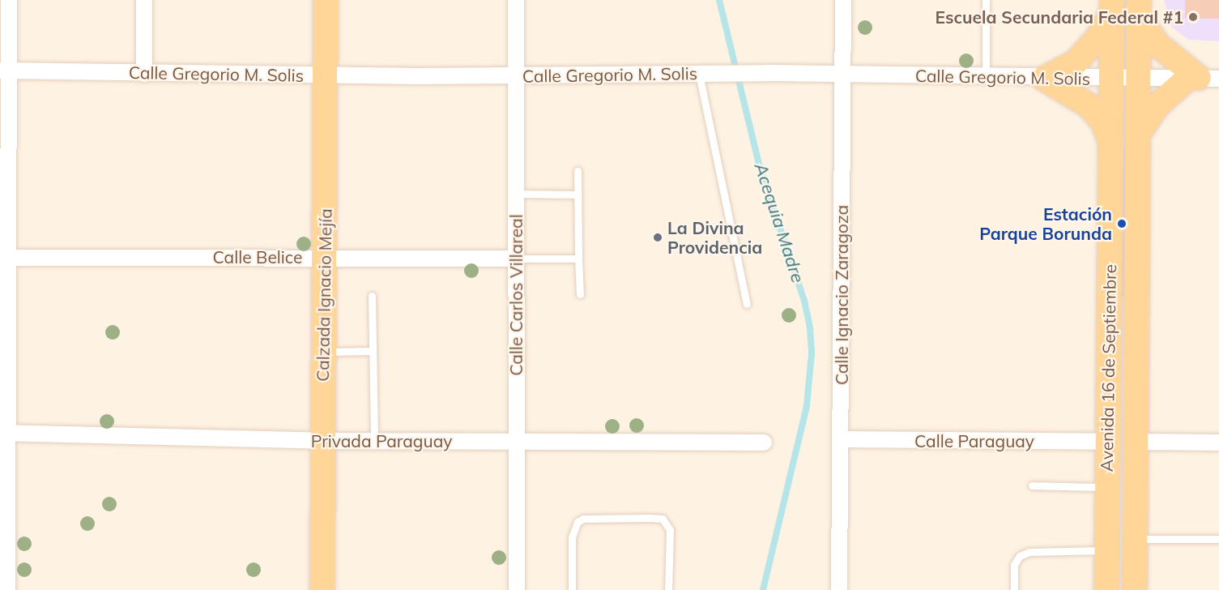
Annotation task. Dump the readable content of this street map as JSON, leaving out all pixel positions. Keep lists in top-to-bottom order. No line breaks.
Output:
{"streets":{"main road":["Calzada Ignacio Mejía","Avenida 16 de Septiembre"],"street":["Calle Gregorio M. Solis","Calle Belice","Calle Carlos Villareal","Calle Ignacio Zaragoza","Privada Paraguay","Calle Paraguay"]},"crossings":[["Calle Gregorio M. Solis","Calzada Ignacio Mejía"],["Calle Gregorio M. Solis","Calle Carlos Villareal"],["Calle Gregorio M. Solis","Calle Ignacio Zaragoza"],["Calle Gregorio M. Solis","Avenida 16 de Septiembre"],["Calle Belice","Calzada Ignacio Mejía"],["Calle Belice","Calle Carlos Villareal"],["Calzada Ignacio Mejía","Privada Paraguay"],["Calle Carlos Villareal","Privada Paraguay"],["Calle Ignacio Zaragoza","Calle Paraguay"],["Avenida 16 de Septiembre","Calle Paraguay"]],"water":["Acequia Madre"],"places":["Escuela Secundaria Federal #1","Estación Parque Borunda","La Divina Providencia"]}
